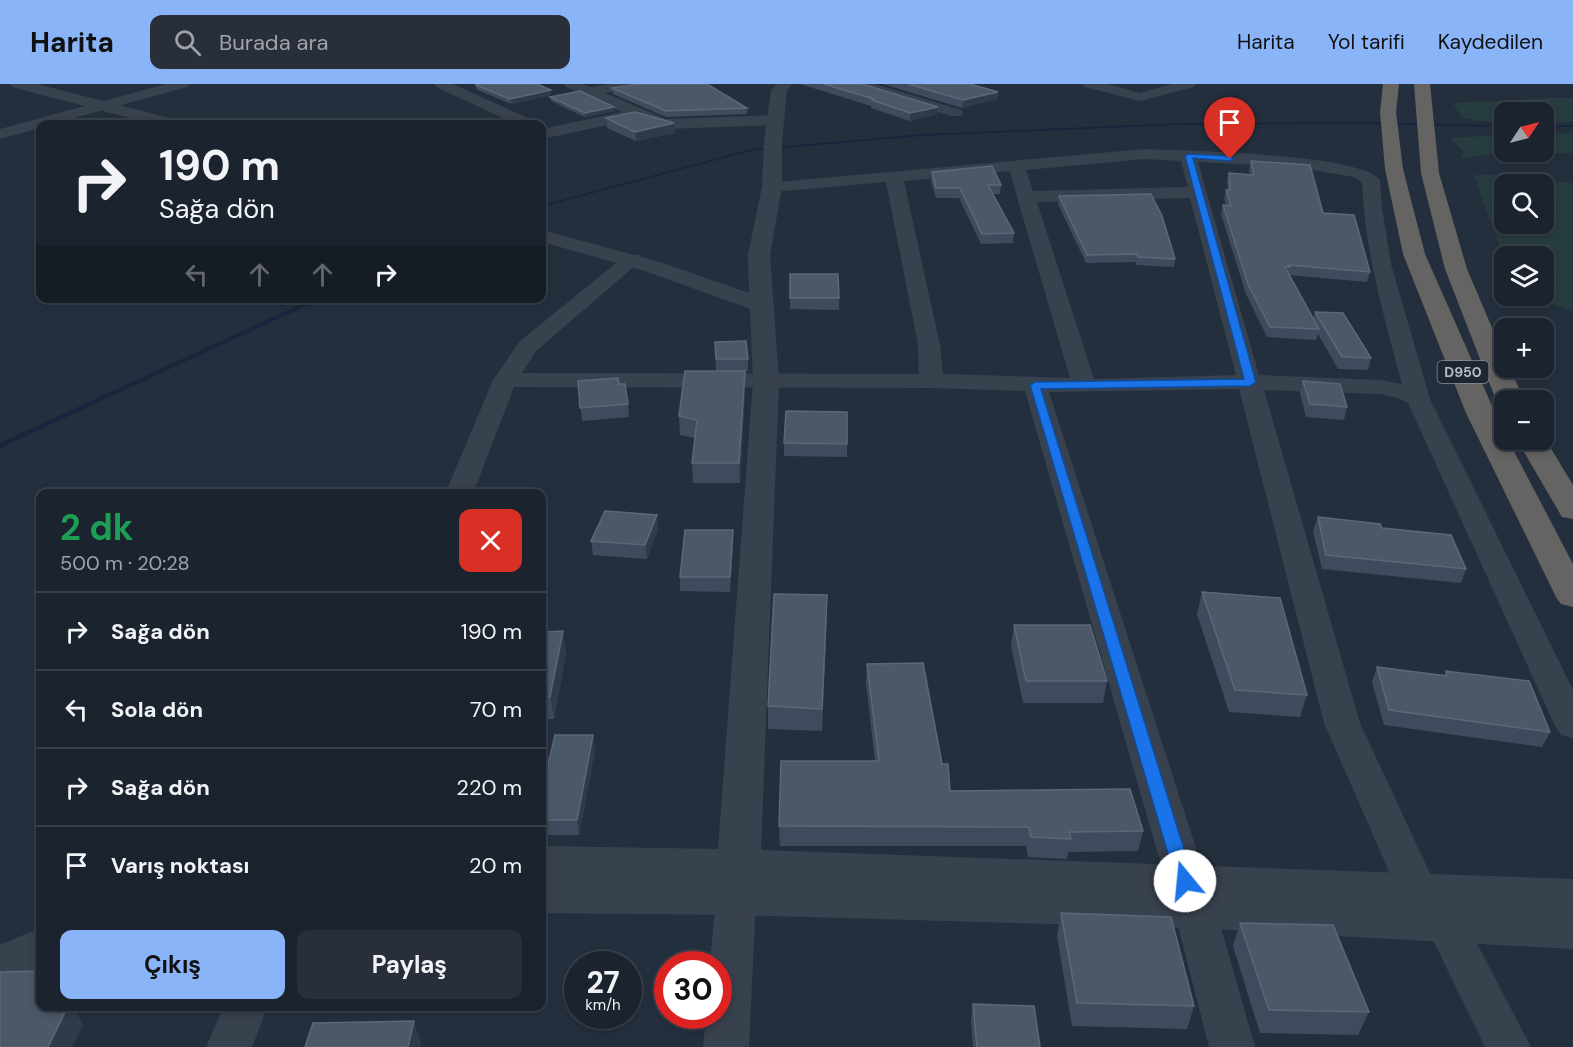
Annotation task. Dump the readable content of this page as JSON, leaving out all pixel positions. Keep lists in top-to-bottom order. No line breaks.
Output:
{"streets":{"highway":["D950"]},"north":"top right","page":{"header":"Harita","search":"Burada ara","nav":["Harita","Yol tarifi","Kaydedilen"],"map_buttons":["+","−"],"turn":["190 m","Sağa dön"],"heading":["2 dk","500 m · 20:28"],"list":[{"name":"Sağa dön","value":"190 m"},{"name":"Sola dön","value":"70 m"},{"name":"Sağa dön","value":"220 m"},{"name":"Varış noktası","value":"20 m"}],"buttons":["Çıkış","Paylaş"],"speed":"27 km/h","limit":"30"}}
